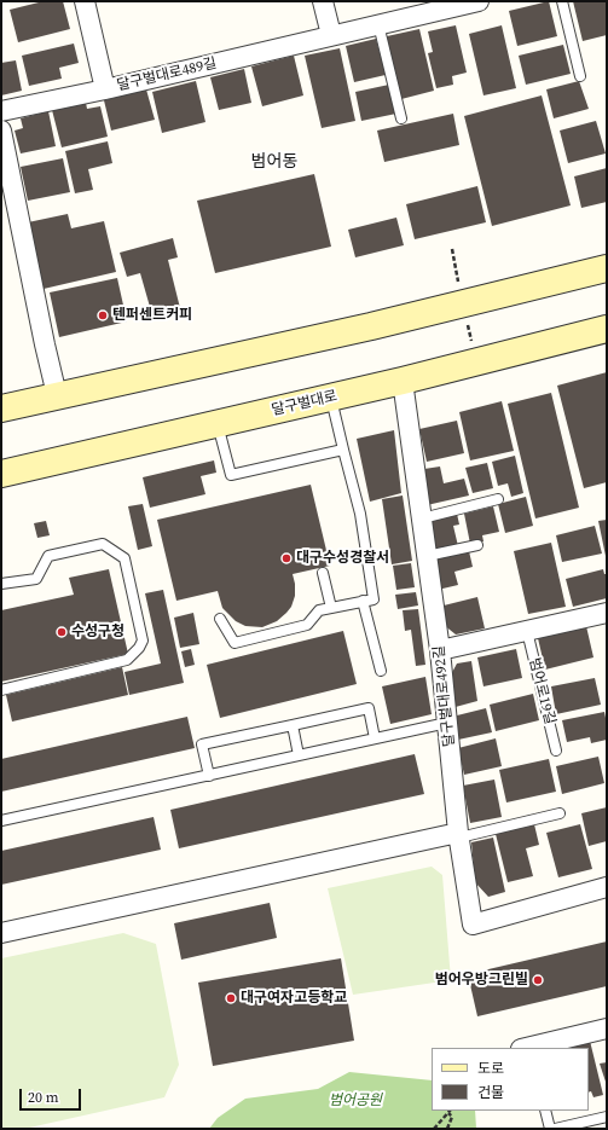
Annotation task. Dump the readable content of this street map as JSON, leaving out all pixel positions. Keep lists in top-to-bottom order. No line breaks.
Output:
{"streets":{"main road":["달구벌대로"],"street":["달구벌대로489길","달구벌대로492길"],"lane":["범어로19길"]},"crossings":[["달구벌대로","달구벌대로492길"]],"districts":["범어동"],"parks":["범어공원"],"places":["텐퍼센트커피","대구수성경찰서","수성구청","범어우방그린빌","대구여자고등학교"],"legend":["도로","건물"],"scale_bar":"20 m"}
